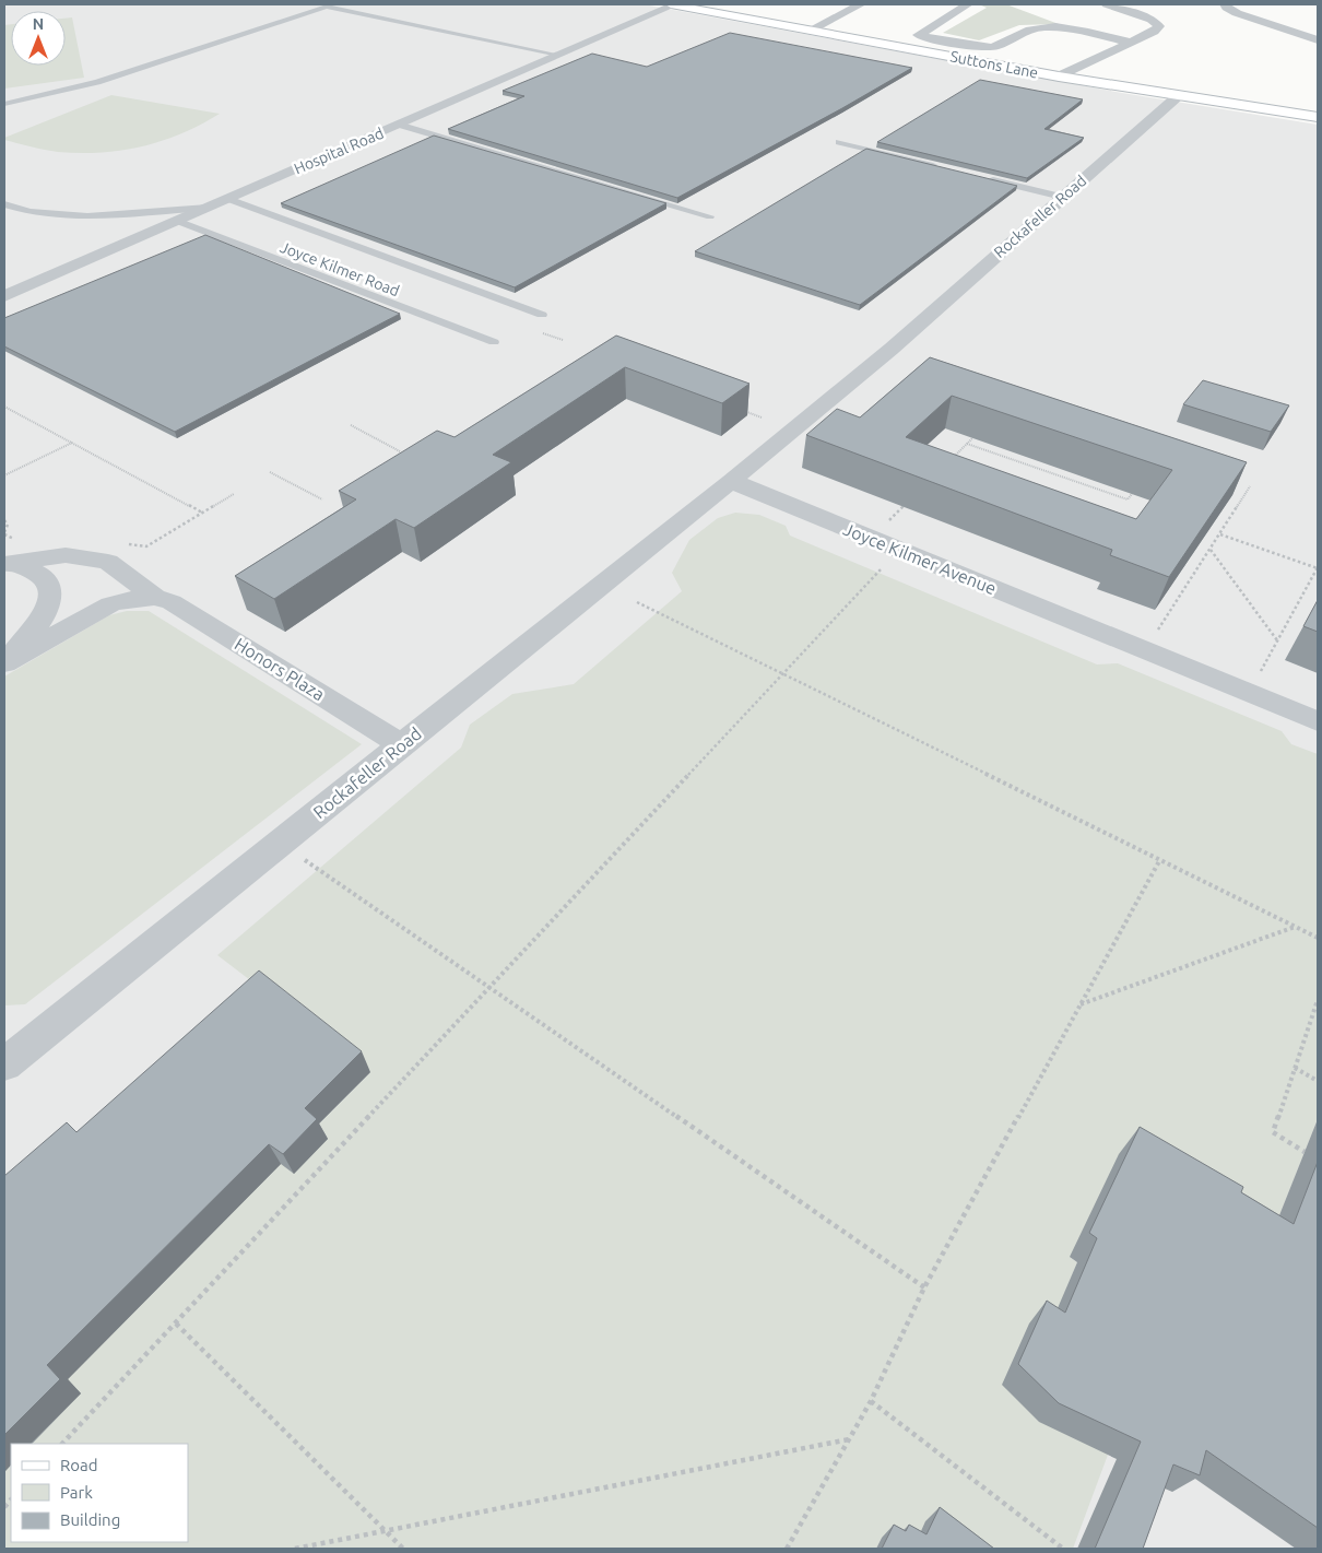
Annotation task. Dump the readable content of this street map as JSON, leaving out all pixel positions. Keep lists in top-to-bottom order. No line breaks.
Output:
{"streets":{"street":["Suttons Lane","Hospital Road","Rockafeller Road","Joyce Kilmer Avenue","Honors Plaza"],"lane":["Joyce Kilmer Road"]},"crossings":[["Suttons Lane","Hospital Road"],["Suttons Lane","Rockafeller Road"],["Hospital Road","Joyce Kilmer Road"],["Rockafeller Road","Joyce Kilmer Avenue"],["Rockafeller Road","Honors Plaza"]],"legend":["Road","Park","Building"],"north":"top"}
